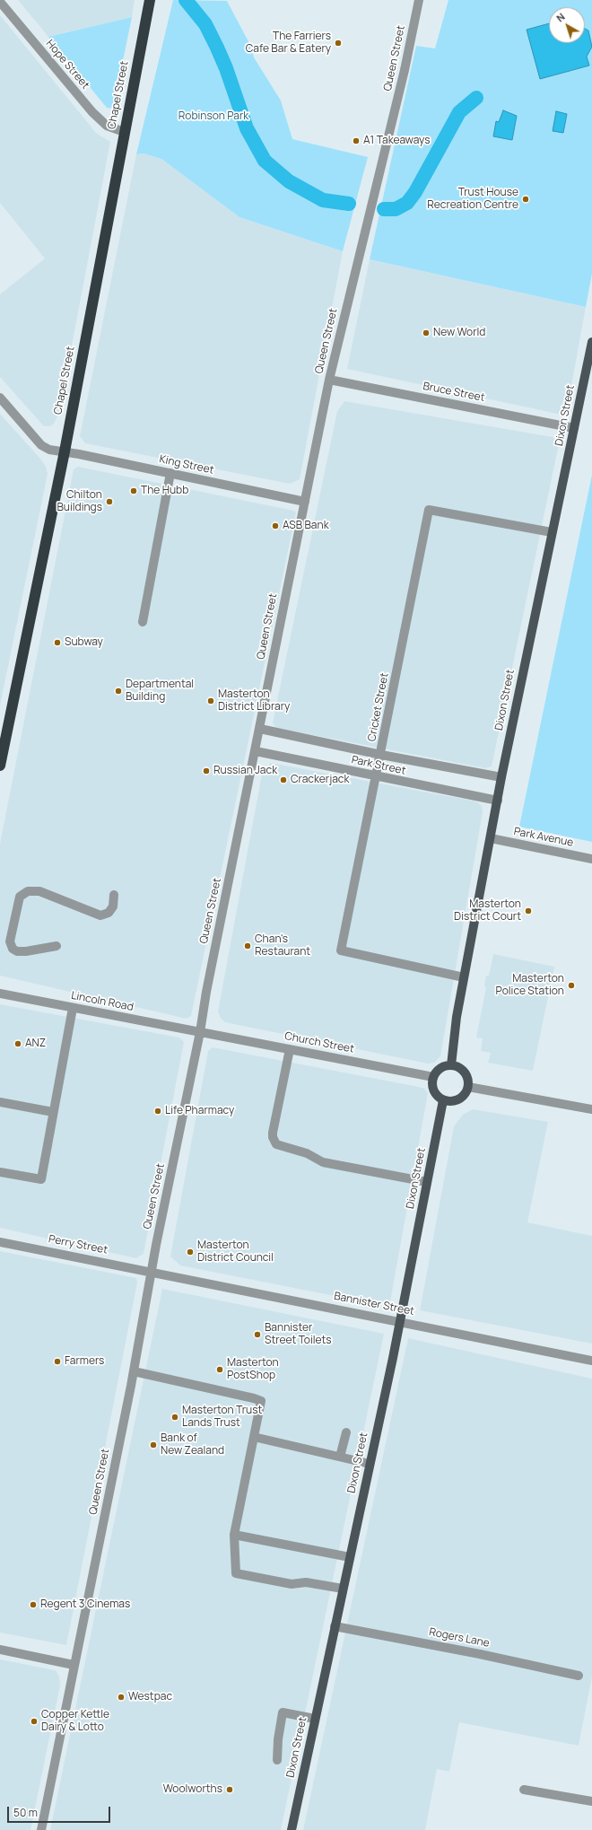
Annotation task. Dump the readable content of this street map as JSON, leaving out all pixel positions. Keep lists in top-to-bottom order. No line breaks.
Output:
{"streets":{"highway":["Chapel Street"],"main road":["Dixon Street"],"street":["Queen Street","Hope Street","Bruce Street","King Street","Cricket Street","Park Street","Park Avenue","Lincoln Road","Church Street","Perry Street","Bannister Street","Rogers Lane"]},"crossings":[["Queen Street","Bruce Street"],["Queen Street","King Street"],["Queen Street","Park Street"],["Queen Street","Lincoln Road"],["Queen Street","Church Street"],["Queen Street","Perry Street"],["Queen Street","Bannister Street"],["Hope Street","Chapel Street"],["Chapel Street","King Street"],["Bruce Street","Dixon Street"],["Dixon Street","Cricket Street"],["Dixon Street","Park Street"],["Dixon Street","Park Avenue"],["Dixon Street","Church Street"],["Dixon Street","Bannister Street"],["Dixon Street","Rogers Lane"],["Cricket Street","Park Street"],["Lincoln Road","Church Street"],["Perry Street","Bannister Street"]],"parks":["Robinson Park"],"places":["The Farriers Cafe Bar & Eatery","A1 Takeaways","Trust House Recreation Centre","New World","The Hubb","Chilton Buildings","ASB Bank","Subway","Departmental Building","Masterton District Library","Russian Jack","Crackerjack","Masterton District Court","Chan's Restaurant","Masterton Police Station","ANZ","Life Pharmacy","Masterton District Council","Bannister Street Toilets","Farmers","Masterton PostShop","Masterton Trust Lands Trust","Bank of New Zealand","Regent 3 Cinemas","Westpac","Copper Kettle Dairy & Lotto","Woolworths"],"scale_bar":"50 m","north":"top left"}
